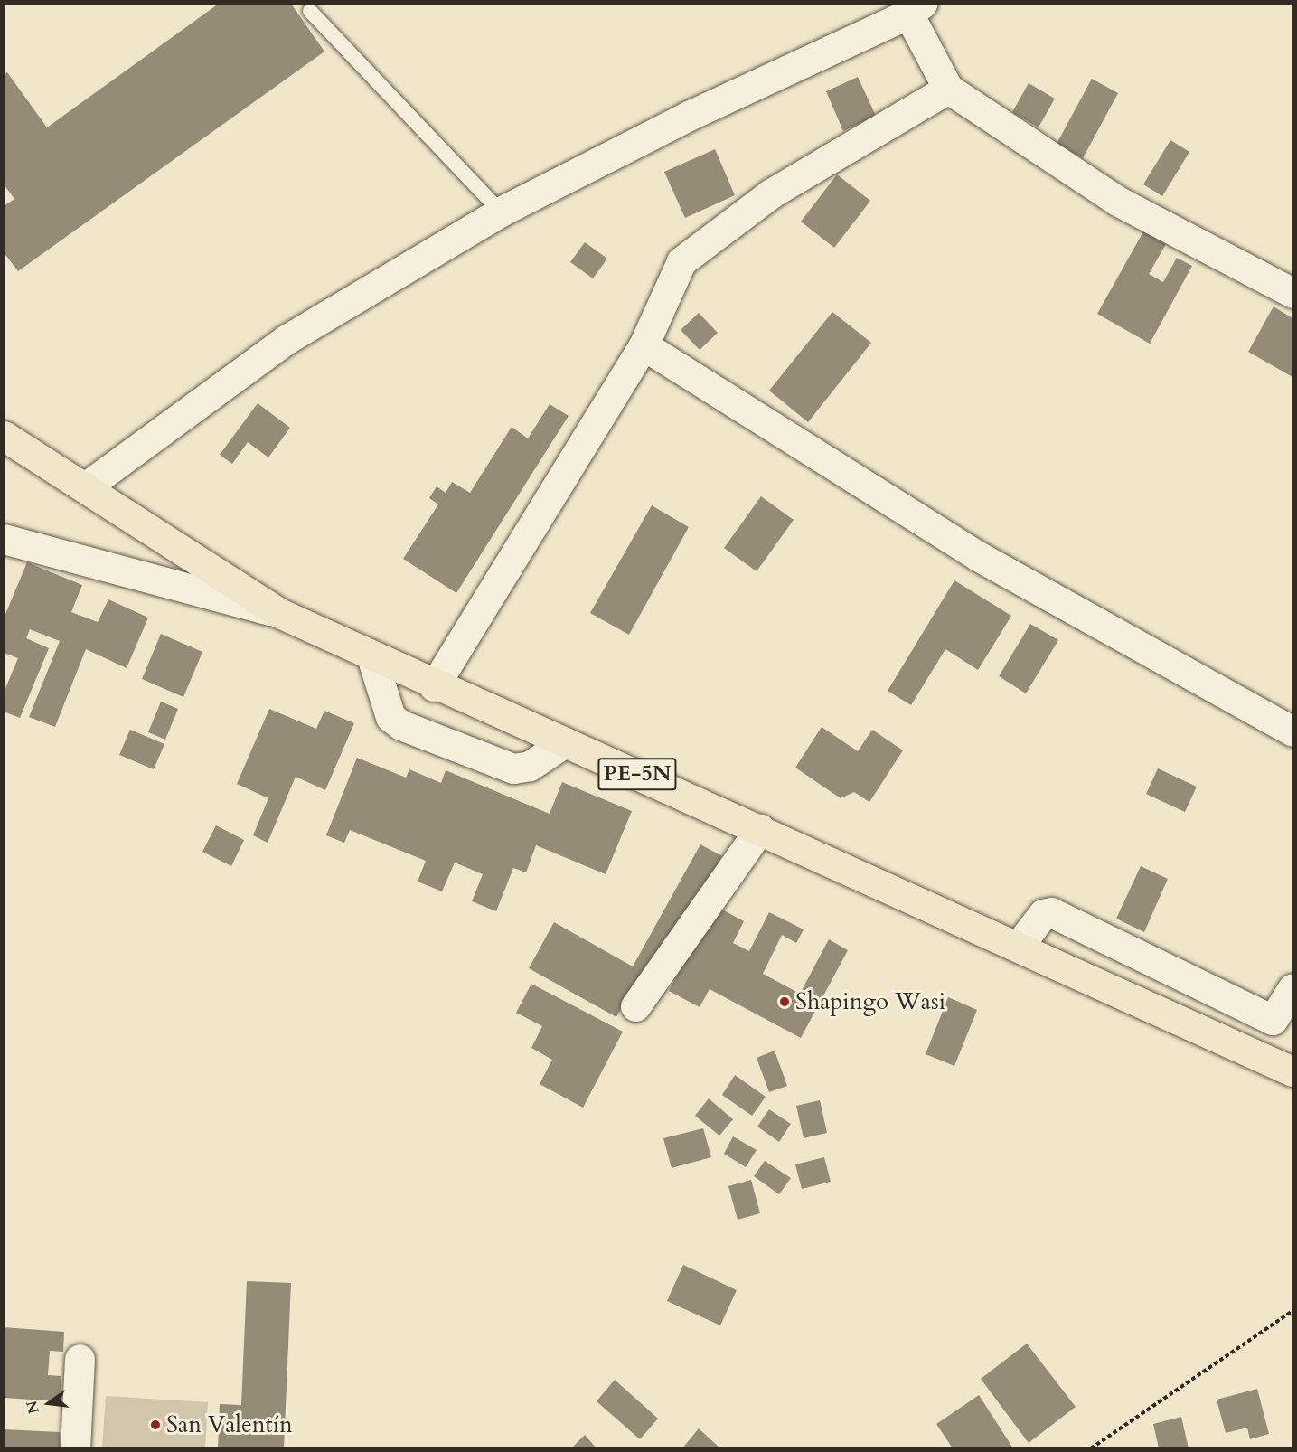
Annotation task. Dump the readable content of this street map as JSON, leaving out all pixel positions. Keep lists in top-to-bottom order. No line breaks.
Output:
{"streets":{"highway":["PE-5N"]},"places":["Shapingo Wasi","San Valentín"],"north":"left"}
